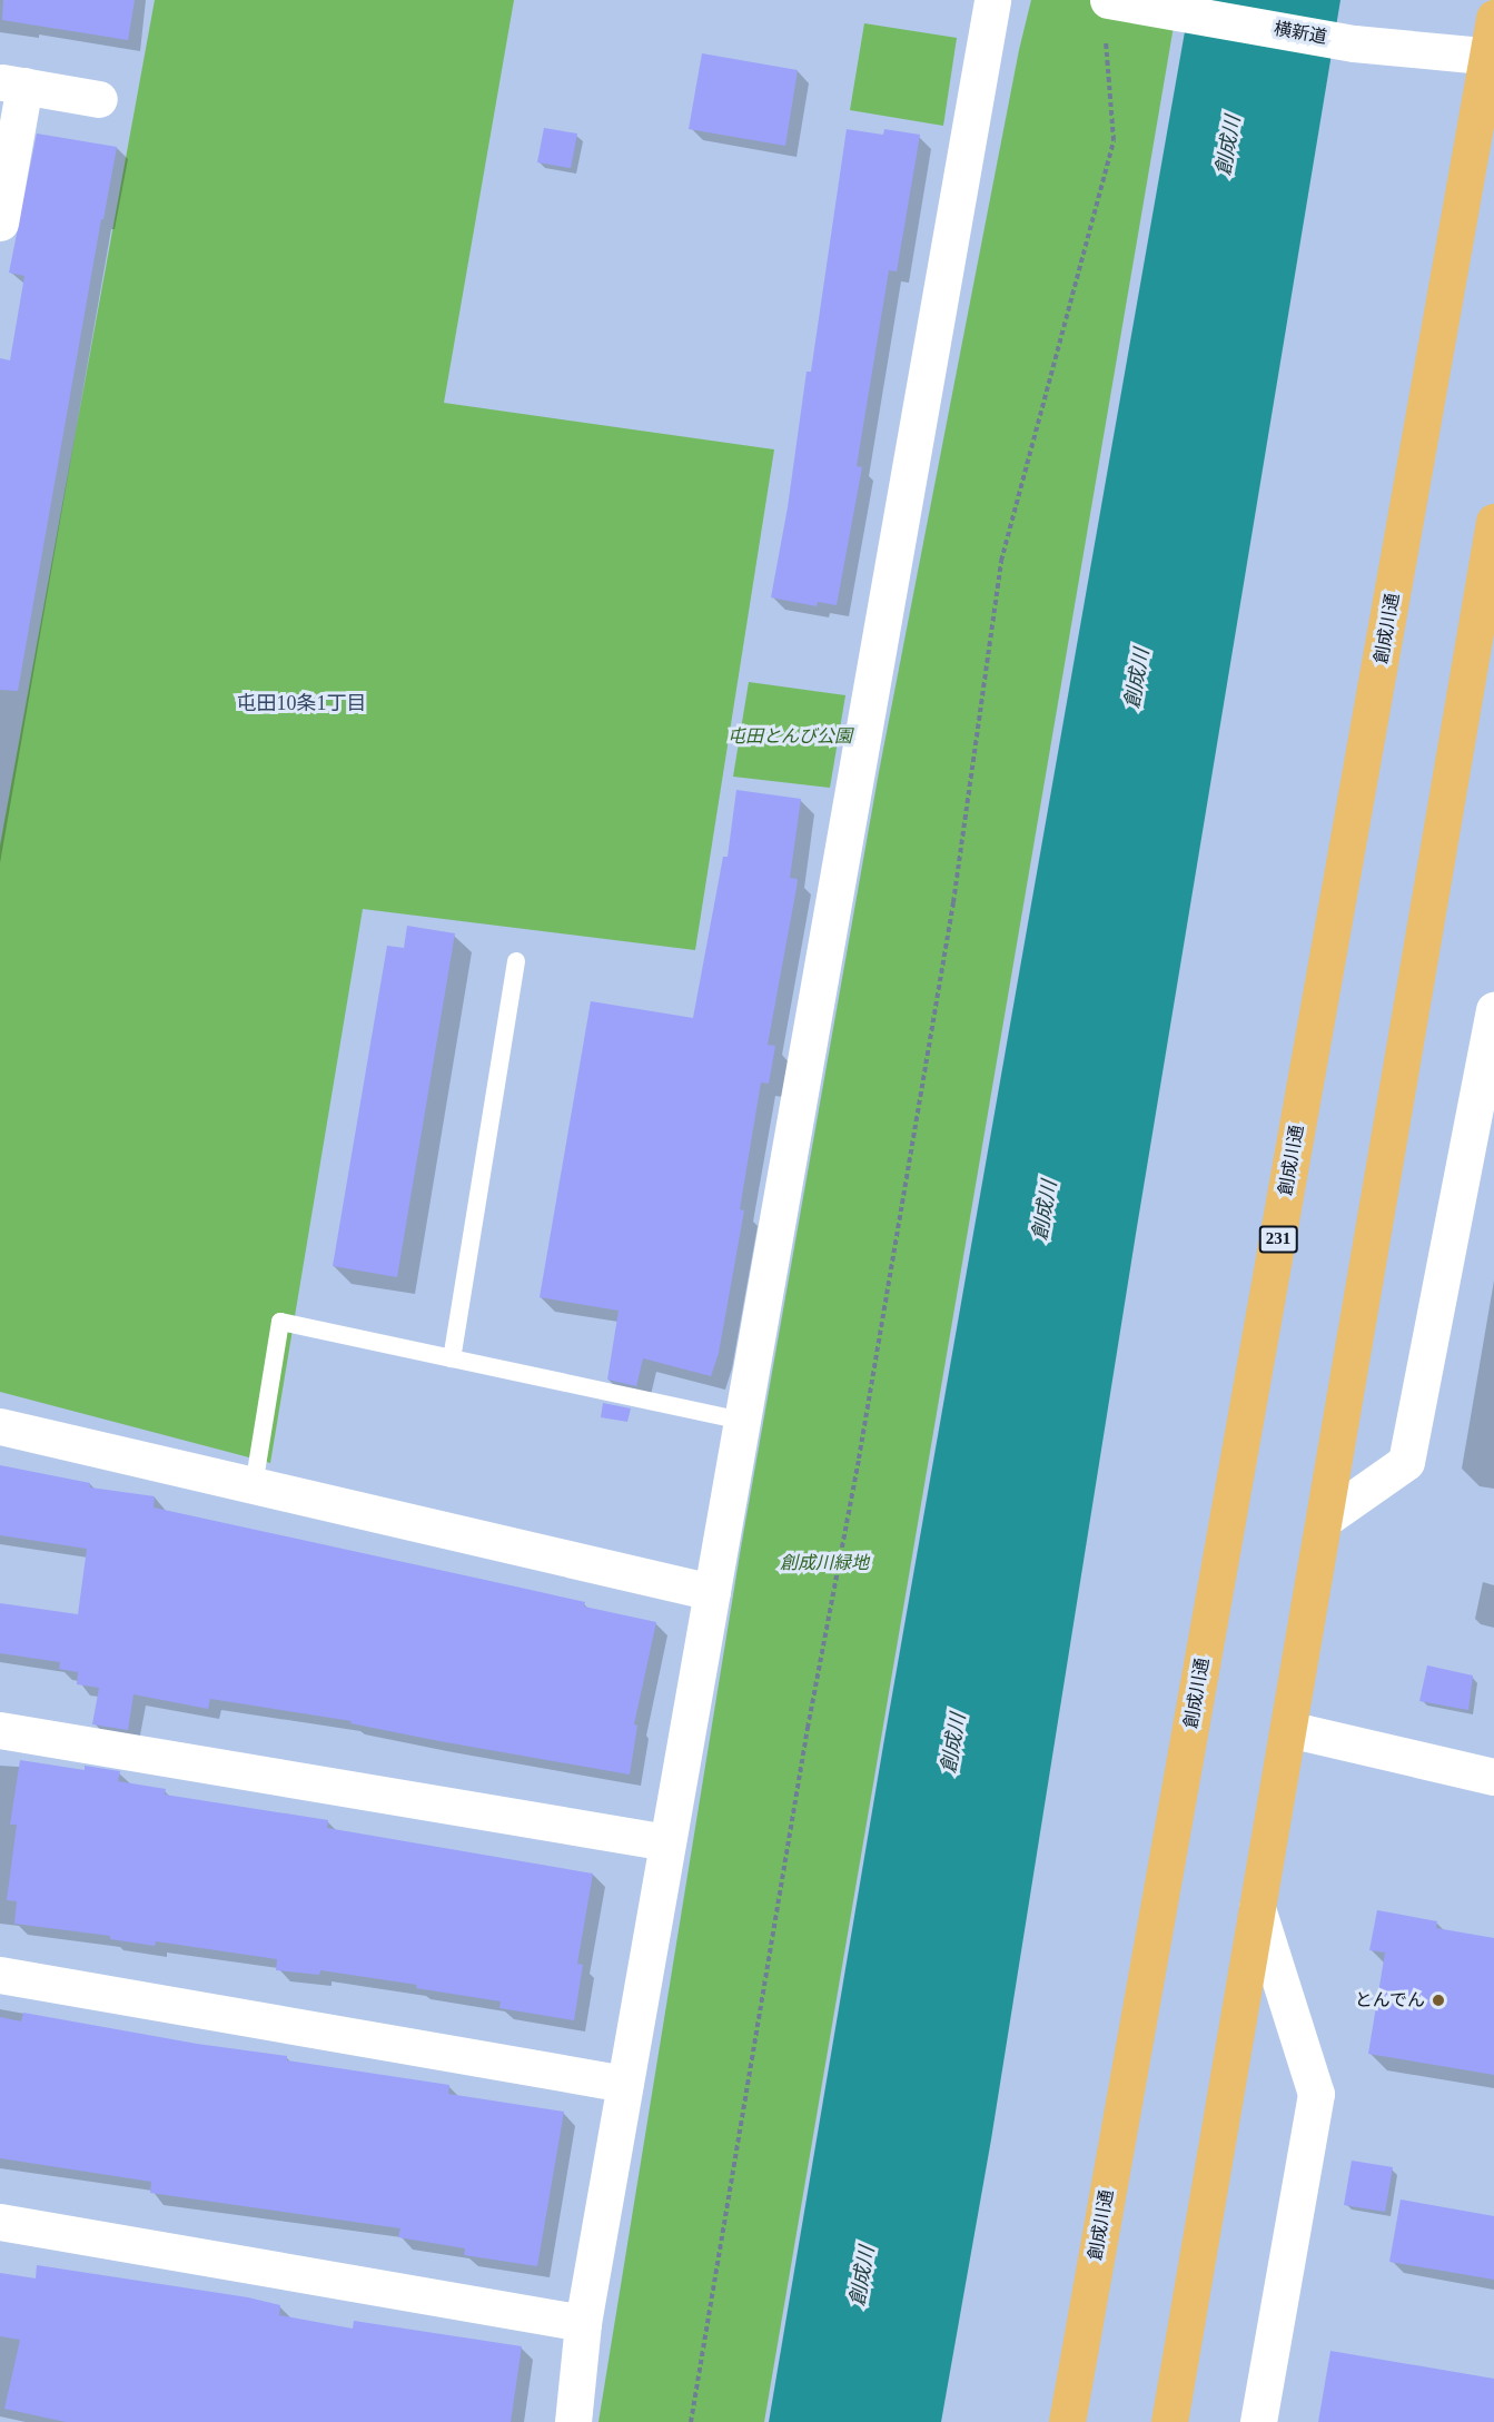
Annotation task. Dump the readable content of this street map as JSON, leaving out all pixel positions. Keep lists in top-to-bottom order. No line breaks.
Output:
{"streets":{"highway":["創成川通","231"],"street":["横新道"]},"crossings":[["横新道","創成川通"]],"districts":["屯田10条1丁目"],"water":["創成川"],"parks":["屯田とんび公園","創成川緑地"],"places":["とんでん"]}
